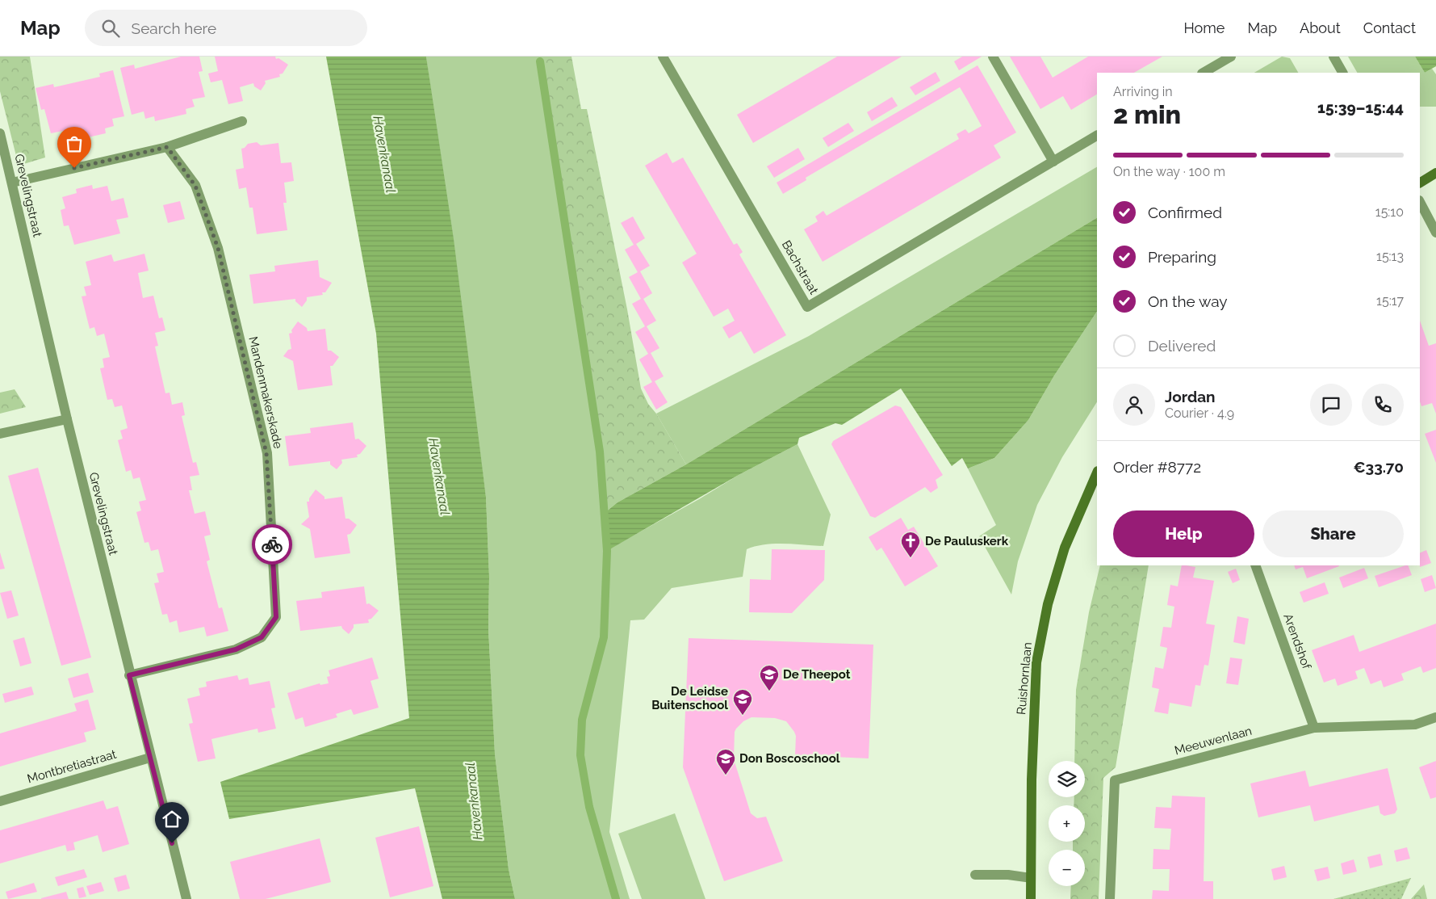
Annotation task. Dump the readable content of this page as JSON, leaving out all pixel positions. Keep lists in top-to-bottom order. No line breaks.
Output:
{"streets":{"main road":["Ruishornlaan"],"street":["Grevelingstraat","Bachstraat","Mandenmakerskade","Arendshof","Meeuwenlaan","Montbretiastraat"]},"crossings":[["Grevelingstraat","Mandenmakerskade"],["Grevelingstraat","Montbretiastraat"],["Arendshof","Meeuwenlaan"]],"water":["Havenkanaal"],"places":{"church":["De Pauluskerk"],"school or university":["De Theepot","De Leidse Buitenschool","Don Boscoschool"]},"page":{"header":"Map","search":"Search here","nav":["Home","Map","About","Contact"],"heading":["2 min","Arriving in","15:39–15:44"],"panel":["Jordan","Courier · 4.9","Order #8772","€33.70"],"bar":"On the way · 100 m","list":[["Confirmed","15:10"],["Preparing","15:13"],["On the way","15:17"],"Delivered"],"buttons":["Help","Share"],"map_buttons":["+","−"]}}
